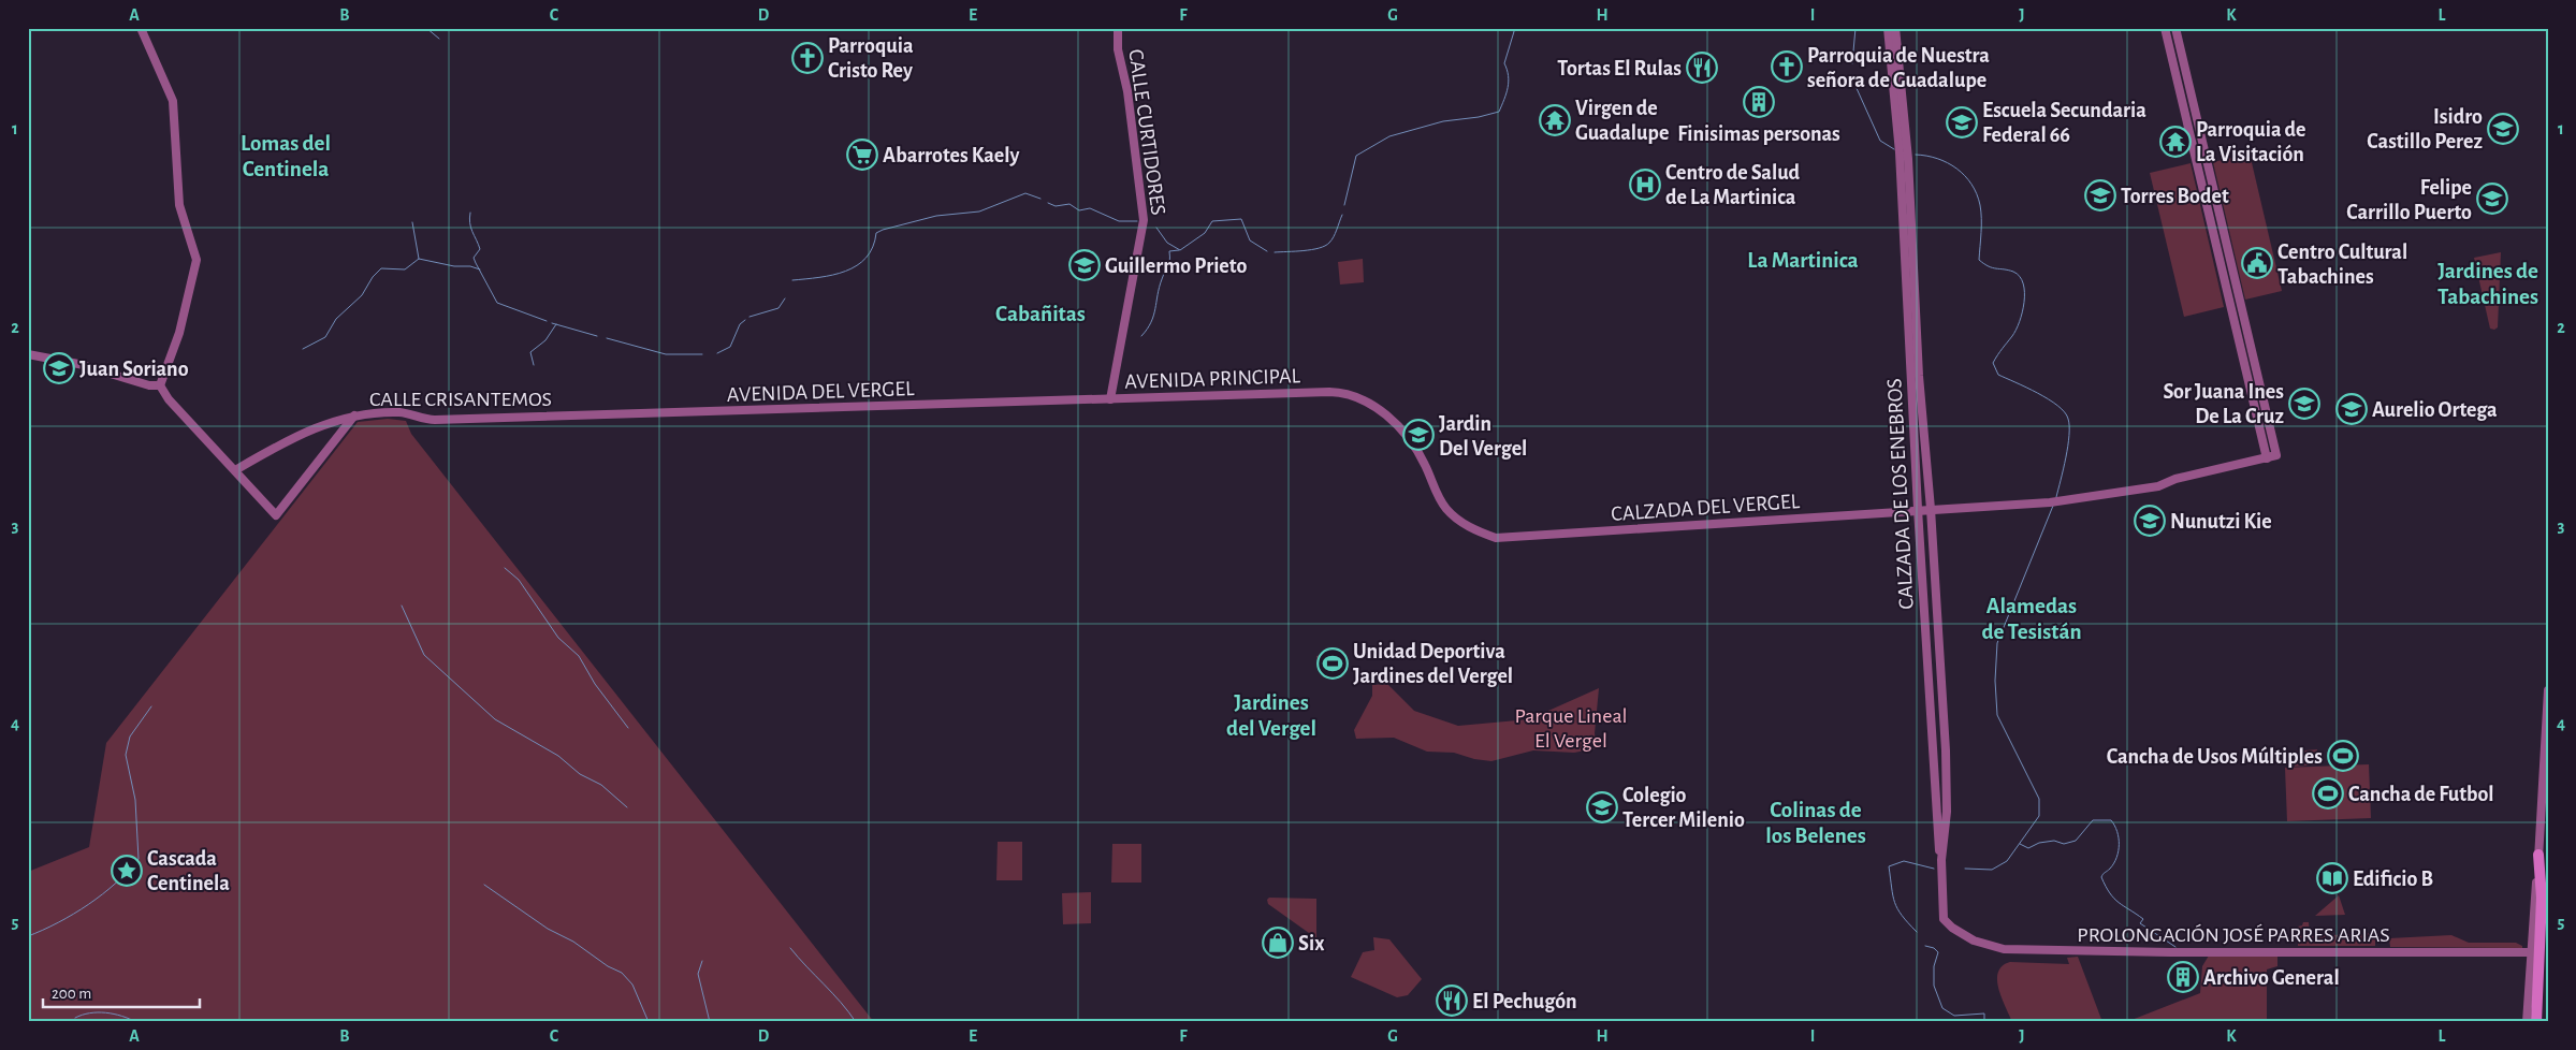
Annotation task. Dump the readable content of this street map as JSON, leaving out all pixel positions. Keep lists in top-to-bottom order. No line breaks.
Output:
{"streets":{"street":["CALLE CURTIDORES","AVENIDA PRINCIPAL","AVENIDA DEL VERGEL","CALLE CRISANTEMOS","CALZADA DE LOS ENEBROS","CALZADA DEL VERGEL","PROLONGACIÓN JOSÉ PARRES ARIAS"]},"crossings":[["CALLE CURTIDORES","AVENIDA PRINCIPAL"],["AVENIDA PRINCIPAL","AVENIDA DEL VERGEL"],["AVENIDA PRINCIPAL","CALZADA DEL VERGEL"],["AVENIDA DEL VERGEL","CALLE CRISANTEMOS"],["CALZADA DE LOS ENEBROS","CALZADA DEL VERGEL"],["CALZADA DE LOS ENEBROS","PROLONGACIÓN JOSÉ PARRES ARIAS"]],"districts":["Lomas del Centinela","La Martinica","Jardines de Tabachines","Cabañitas","Alamedas de Tesistán","Jardines del Vergel","Colinas de los Belenes"],"parks":["Parque Lineal El Vergel"],"places":{"church":["Parroquia Cristo Rey","Parroquia de Nuestra señora de Guadalupe"],"restaurant":["Tortas El Rulas","El Pechugón"],"building":["Finisimas personas","Archivo General"],"temple":["Virgen de Guadalupe","Parroquia de La Visitación"],"school or university":["Escuela Secundaria Federal 66","Isidro Castillo Perez","Torres Bodet","Felipe Carrillo Puerto","Guillermo Prieto","Juan Soriano","Sor Juana Ines De La Cruz","Aurelio Ortega","Jardin Del Vergel","Nunutzi Kie","Colegio Tercer Milenio"],"supermarket":["Abarrotes Kaely"],"hospital":["Centro de Salud de La Martinica"],"public building":["Centro Cultural Tabachines"],"sports":["Unidad Deportiva Jardines del Vergel","Cancha de Usos Múltiples","Cancha de Futbol"],"place":["Cascada Centinela"],"library":["Edificio B"],"shop":["Six"]},"scale_bar":"200 m","grid":{"columns":["A","B","C","D","E","F","G","H","I","J","K","L"],"rows":["1","2","3","4","5"]}}
